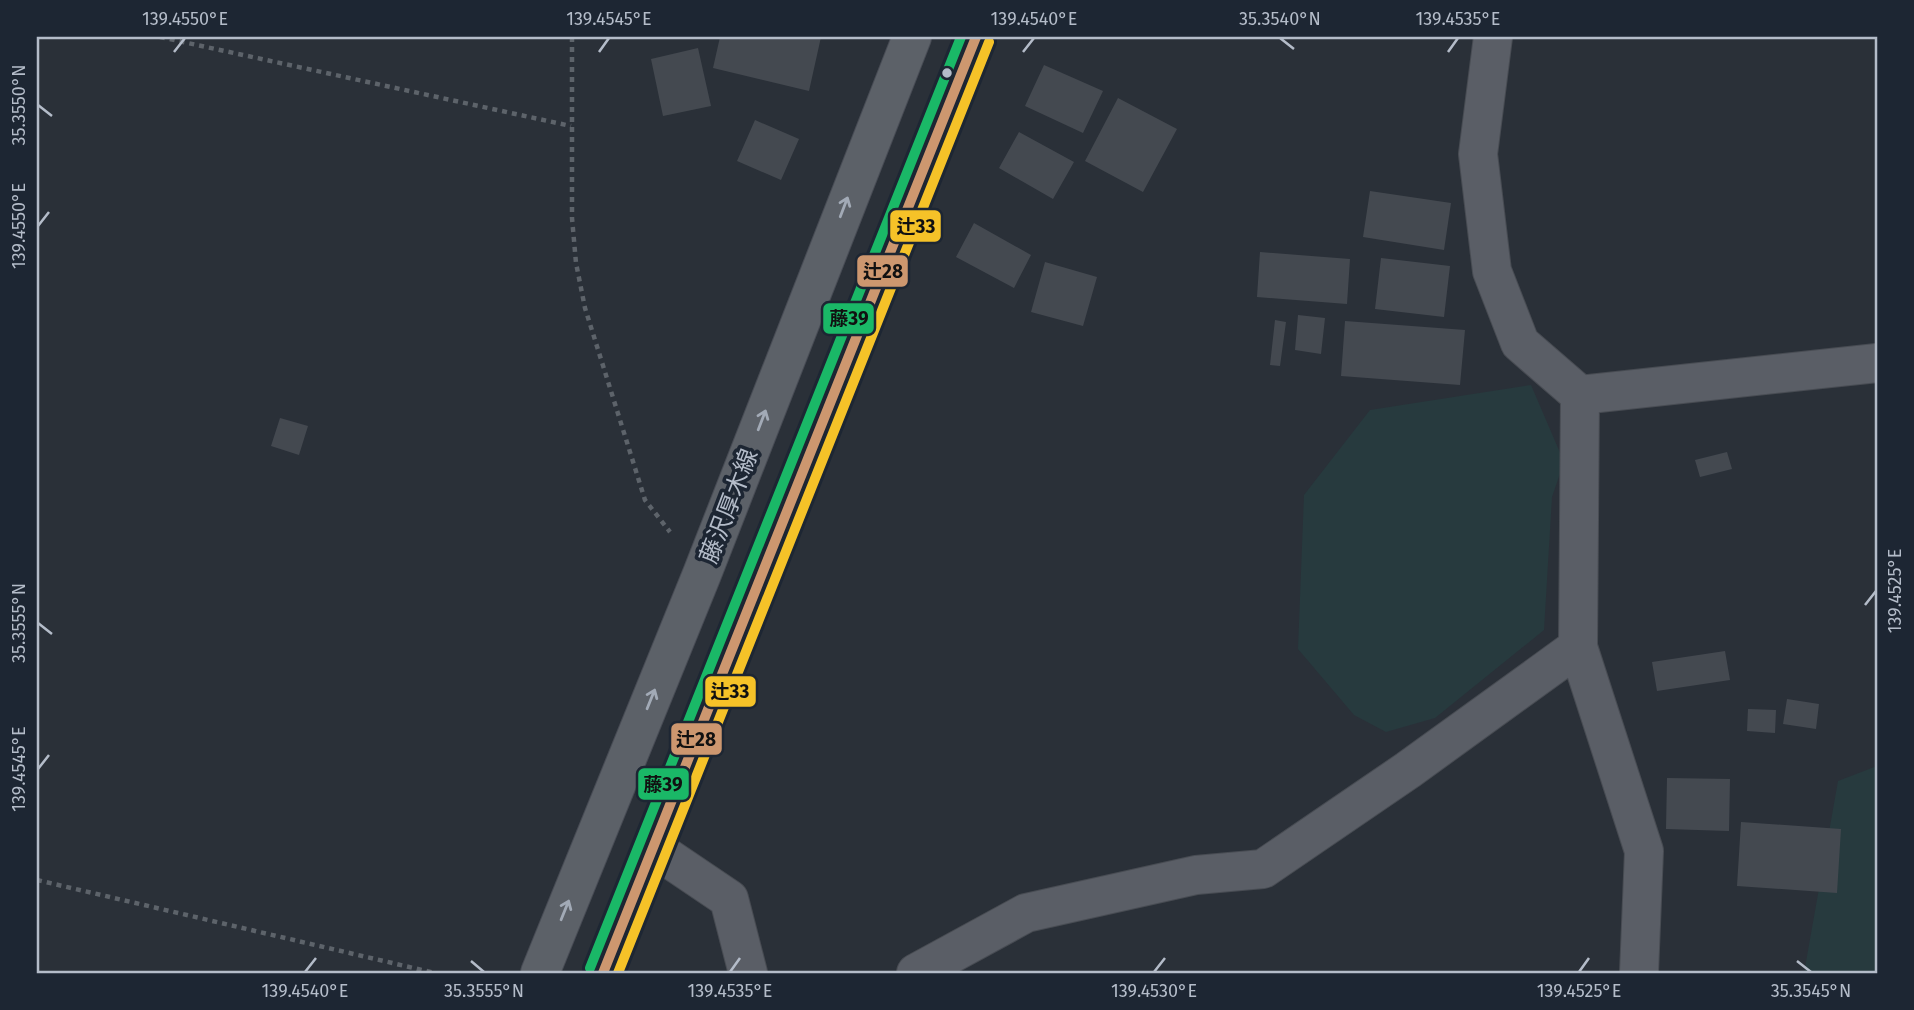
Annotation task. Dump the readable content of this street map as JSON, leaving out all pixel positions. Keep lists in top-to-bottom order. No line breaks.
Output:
{"streets":{"main road":["藤沢厚木線"]},"lines":["transit line 辻28","transit line 藤39","transit line 辻33"],"coordinates":["139.4550°E","139.4545°E","139.4540°E","35.3540°N","139.4535°E","35.3550°N","139.4525°E","35.3555°N","139.4530°E","35.3545°N"]}
